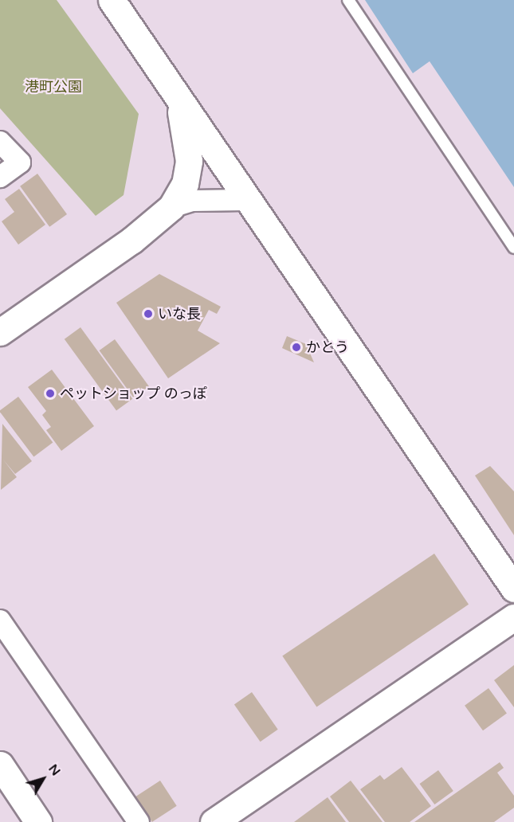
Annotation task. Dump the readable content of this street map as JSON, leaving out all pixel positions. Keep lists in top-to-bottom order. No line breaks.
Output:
{"parks":["港町公園"],"places":["いな長","かとう","ペットショップ のっぽ"],"north":"top right"}
